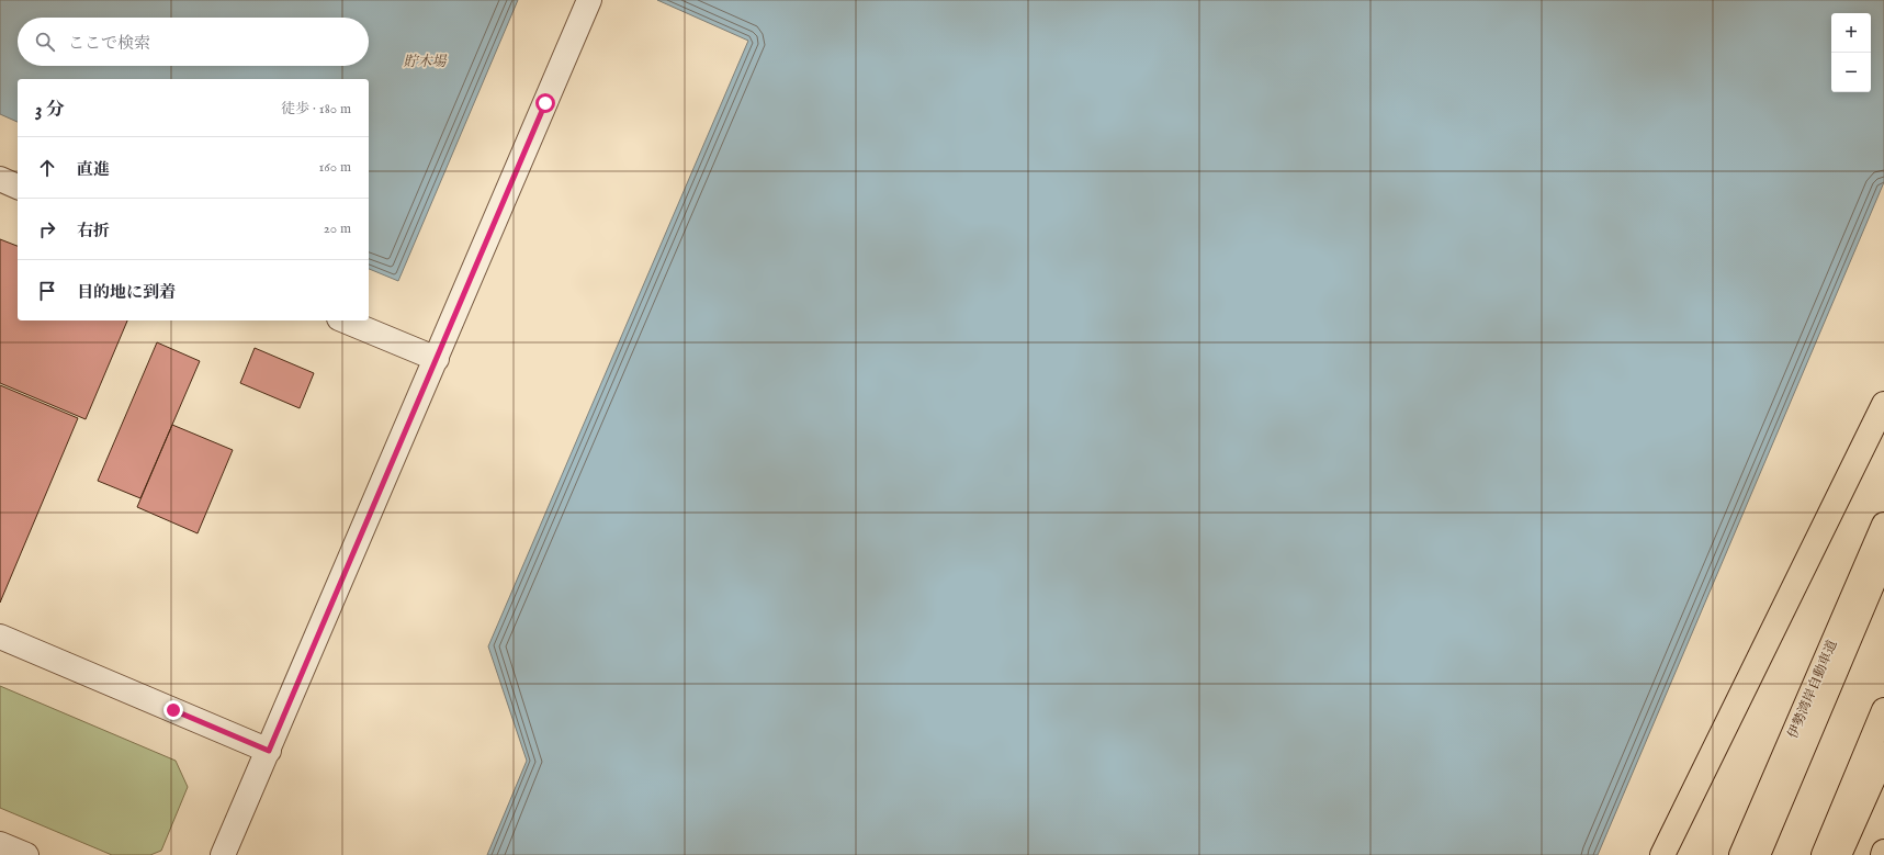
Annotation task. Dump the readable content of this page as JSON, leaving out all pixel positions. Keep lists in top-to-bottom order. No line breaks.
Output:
{"streets":{"main road":["伊勢湾岸自動車道"]},"water":["貯木場"],"page":{"map_buttons":["+","−"],"search":"ここで検索","heading":["3 分","徒歩 · 180 m"],"list":[["直進","160 m"],["右折","20 m"],"目的地に到着"]}}
